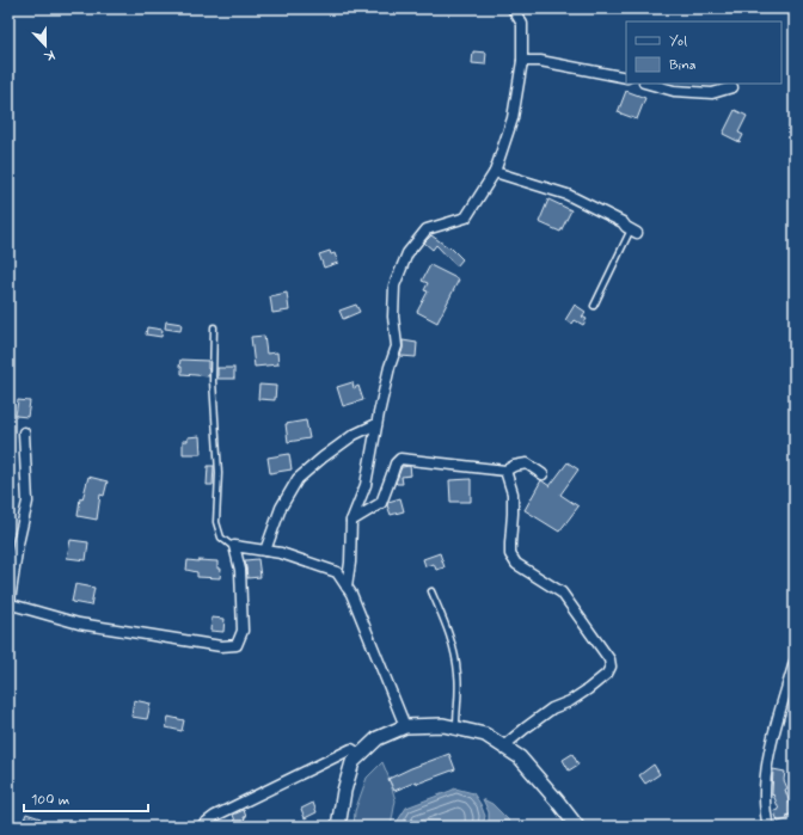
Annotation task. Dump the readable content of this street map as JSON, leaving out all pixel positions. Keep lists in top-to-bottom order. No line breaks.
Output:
{"legend":["Yol","Bina"],"scale_bar":"100 m","north":"bottom"}
